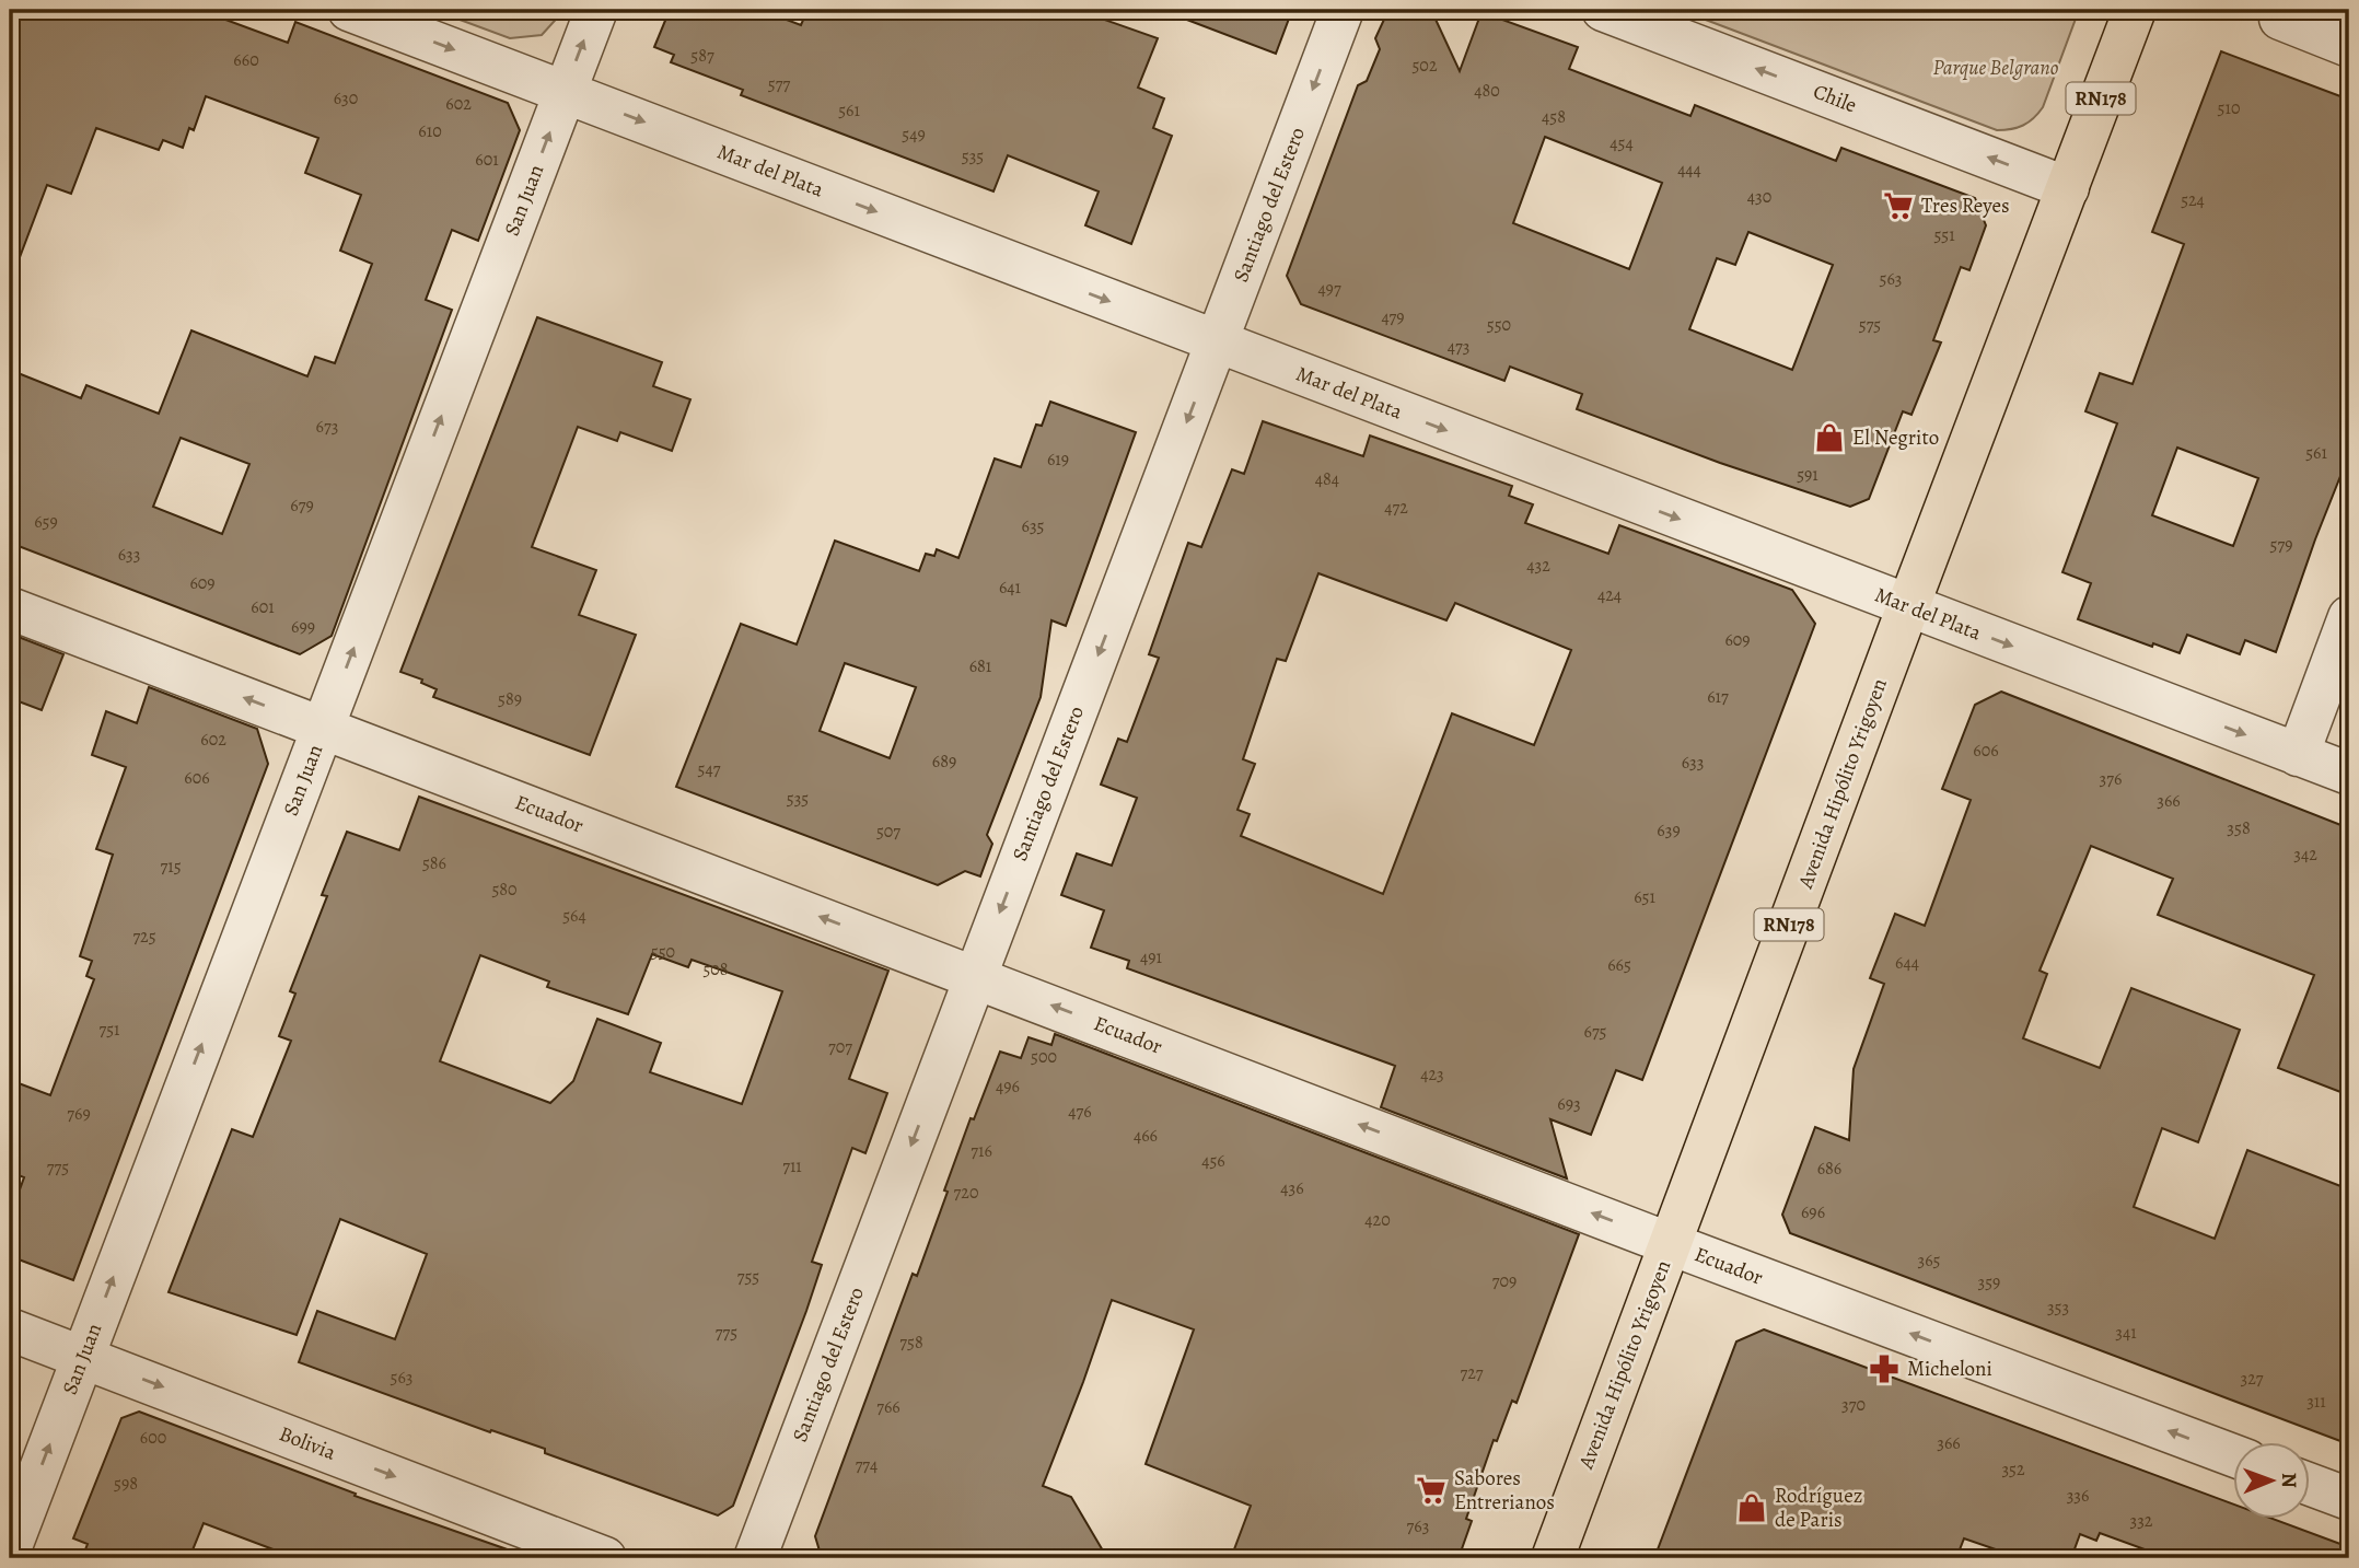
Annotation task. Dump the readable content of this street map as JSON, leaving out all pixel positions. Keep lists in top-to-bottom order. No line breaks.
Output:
{"streets":{"main road":["RN178","Avenida Hipólito Yrigoyen"],"street":["Chile","Mar del Plata","San Juan","Santiago del Estero","Ecuador","Bolivia"]},"crossings":[["Chile","Avenida Hipólito Yrigoyen"],["Mar del Plata","San Juan"],["Mar del Plata","Santiago del Estero"],["Mar del Plata","Avenida Hipólito Yrigoyen"],["San Juan","Ecuador"],["San Juan","Bolivia"],["Santiago del Estero","Ecuador"],["Avenida Hipólito Yrigoyen","Ecuador"]],"one_way":["Chile","Mar del Plata","San Juan","Santiago del Estero","Ecuador","Bolivia"],"parks":["Parque Belgrano"],"places":{"supermarket":["Tres Reyes","Sabores Entrerianos"],"shop":["El Negrito","Rodríguez de Paris"],"pharmacy":["Micheloni"]},"house_numbers":["587","660","502","577","480","630","602","510","561","458","610","549","454","535","601","444","430","524","551","563","497","479","550","575","473","673","561","619","591","484","679","472","659","635","579","633","432","609","641","424","601","699","609","681","617","589","602","606","689","633","547","606","376","535","366","358","639","507","342","586","715","580","651","564","725","550","491","644","665","508","751","675","707","500","423","496","693","476","769","466","716","456","711","775","686","436","720","696","420","365","755","709","359","353","775","341","758","727","563","327","311","370","766","600","366","774","352","598","336","332","763"],"north":"right"}
